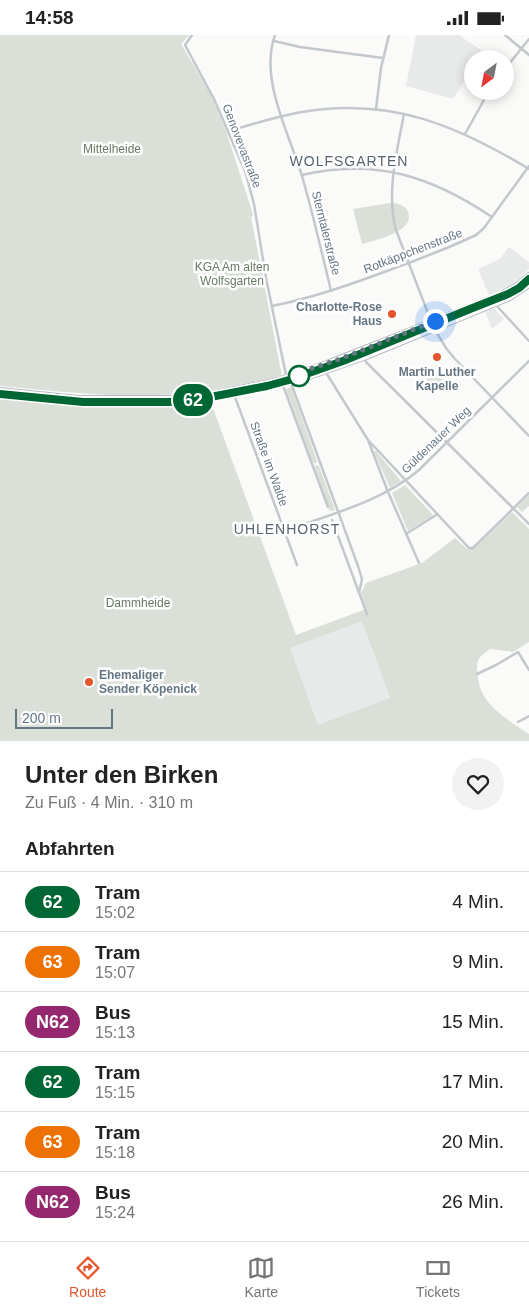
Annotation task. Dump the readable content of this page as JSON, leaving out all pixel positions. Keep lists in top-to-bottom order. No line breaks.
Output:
{"streets":{"street":["Genovevastraße","Sterntalerstraße","Rotkäppchenstraße","Güldenauer Weg","Straße im Walde"]},"crossings":[["Genovevastraße","Rotkäppchenstraße"],["Sterntalerstraße","Rotkäppchenstraße"],["Güldenauer Weg","Straße im Walde"]],"districts":["WOLFSGARTEN","UHLENHORST"],"parks":["Mittelheide","KGA Am alten Wolfsgarten","Dammheide"],"places":["Charlotte-Rose Haus","Martin Luther Kapelle","Ehemaliger Sender Köpenick"],"lines":["tram line 62"],"scale_bar":"200 m","north":"bottom left","page":{"status":"14:58","on_map":"62","scale":"200 m","heading":[["Unter den Birken","Zu Fuß · 4 Min. · 310 m"],"Abfahrten"],"list":[{"mark":"62","name":"Tram","note":"15:02","value":"4 Min."},{"mark":"63","name":"Tram","note":"15:07","value":"9 Min."},{"mark":"N62","name":"Bus","note":"15:13","value":"15 Min."},{"mark":"62","name":"Tram","note":"15:15","value":"17 Min."},{"mark":"63","name":"Tram","note":"15:18","value":"20 Min."},{"mark":"N62","name":"Bus","note":"15:24","value":"26 Min."}],"tabs":["Route","Karte","Tickets"]}}
